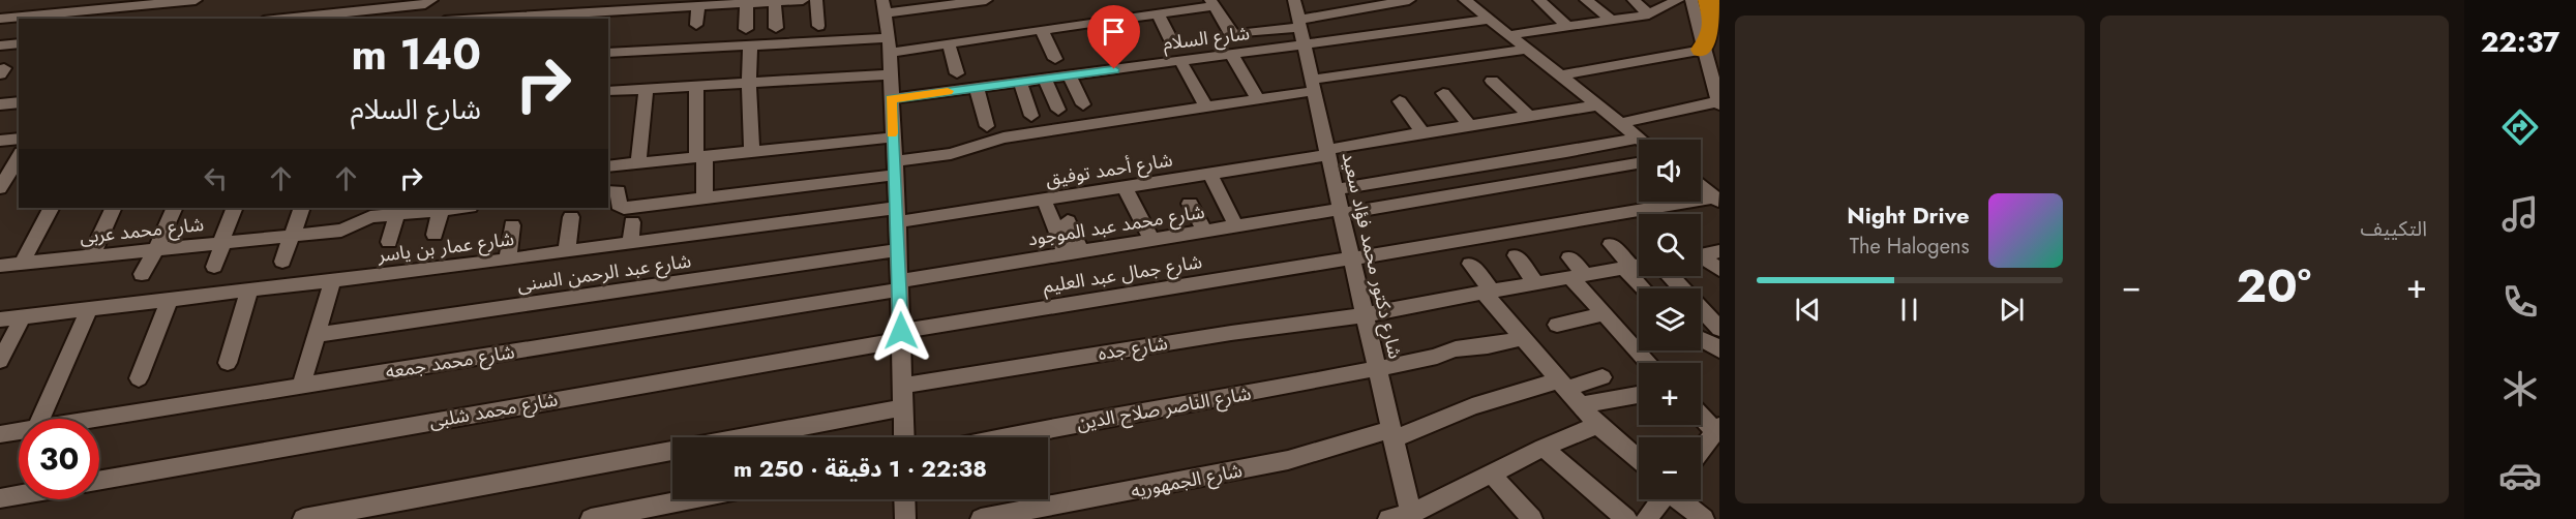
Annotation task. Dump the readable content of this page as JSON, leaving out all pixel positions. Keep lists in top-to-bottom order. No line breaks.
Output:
{"streets":{"street":["شارع السلام","شارع أحمد توفيق","شارع محمد عبد الموجود","شارع محمد عربى","شارع عمار بن ياسر","شارع دكتور محمد فؤاد سعيد","شارع عبد الرحمن السنى","شارع جمال عبد العليم","شارع جده","شارع محمد جمعه","شارع الناصر صلاح الدين","شارع محمد شلبى","شارع الجمهوريه"]},"crossings":[["شارع السلام","شارع دكتور محمد فؤاد سعيد"],["شارع أحمد توفيق","شارع عمار بن ياسر"],["شارع أحمد توفيق","شارع دكتور محمد فؤاد سعيد"],["شارع محمد عبد الموجود","شارع دكتور محمد فؤاد سعيد"],["شارع محمد عبد الموجود","شارع محمد جمعه"],["شارع دكتور محمد فؤاد سعيد","شارع جمال عبد العليم"],["شارع دكتور محمد فؤاد سعيد","شارع جده"],["شارع دكتور محمد فؤاد سعيد","شارع الناصر صلاح الدين"],["شارع دكتور محمد فؤاد سعيد","شارع الجمهوريه"],["شارع جمال عبد العليم","شارع محمد شلبى"]],"page":{"tabs":"22:37","tile":"التكييف","turn":["140 m","شارع السلام"],"map_buttons":["+","−"],"song":["Night Drive","The Halogens"],"heat":["−","20°","+"],"limit":"30","trip":"22:38 · 1 دقيقة · 250 m"}}
